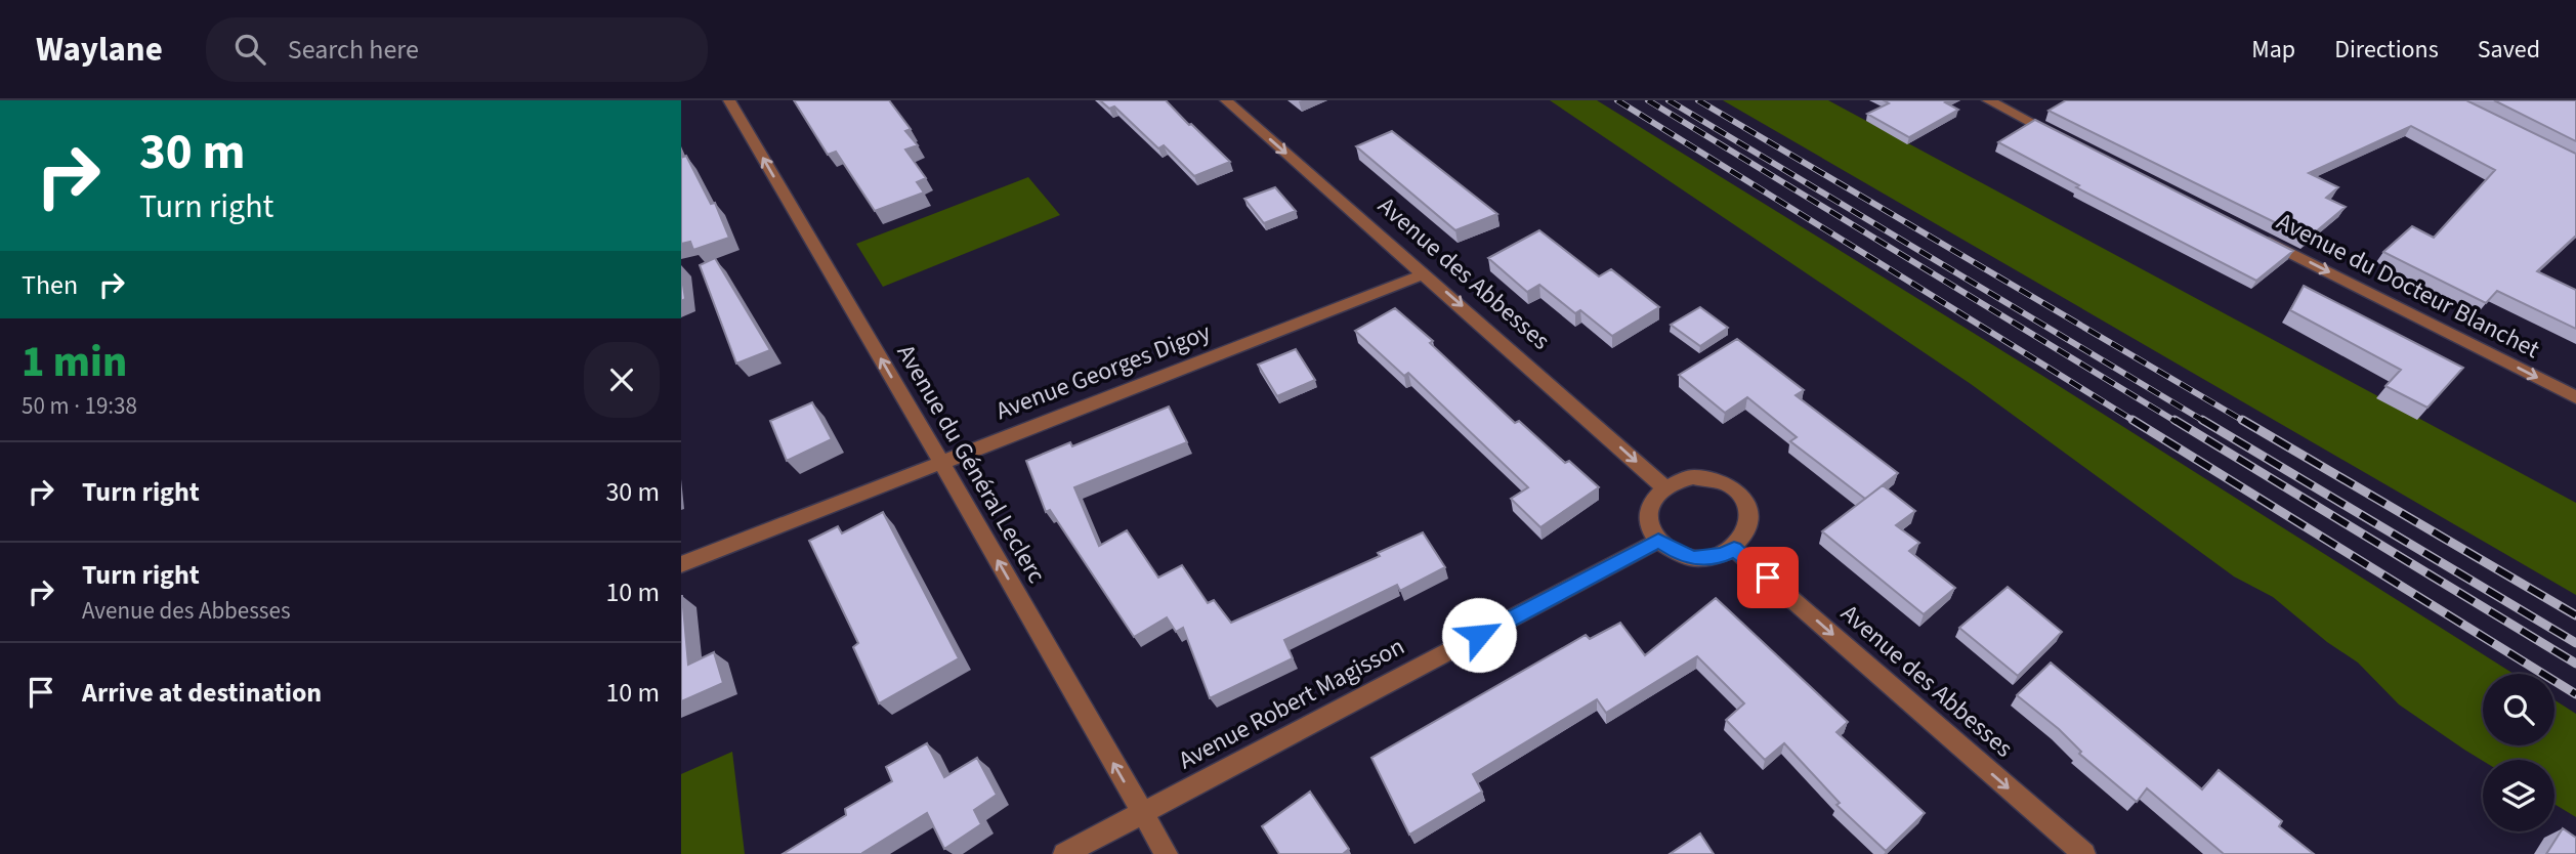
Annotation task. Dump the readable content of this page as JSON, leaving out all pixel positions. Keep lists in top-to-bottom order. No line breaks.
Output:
{"streets":{"street":["Avenue des Abbesses","Avenue du Docteur Blanchet","Avenue Georges Digoy","Avenue du Général Leclerc","Avenue Robert Magisson"]},"crossings":[["Avenue des Abbesses","Avenue Georges Digoy"],["Avenue des Abbesses","Avenue Robert Magisson"],["Avenue Georges Digoy","Avenue du Général Leclerc"],["Avenue du Général Leclerc","Avenue Robert Magisson"]],"one_way":["Avenue des Abbesses","Avenue du Docteur Blanchet","Avenue du Général Leclerc"],"page":{"header":"Waylane","search":"Search here","nav":["Map","Directions","Saved"],"turn":["30 m","Turn right"],"then":"Then","heading":["1 min","50 m · 19:38"],"list":[{"name":"Turn right","value":"30 m"},{"name":"Turn right","note":"Avenue des Abbesses","value":"10 m"},{"name":"Arrive at destination","value":"10 m"}]}}
